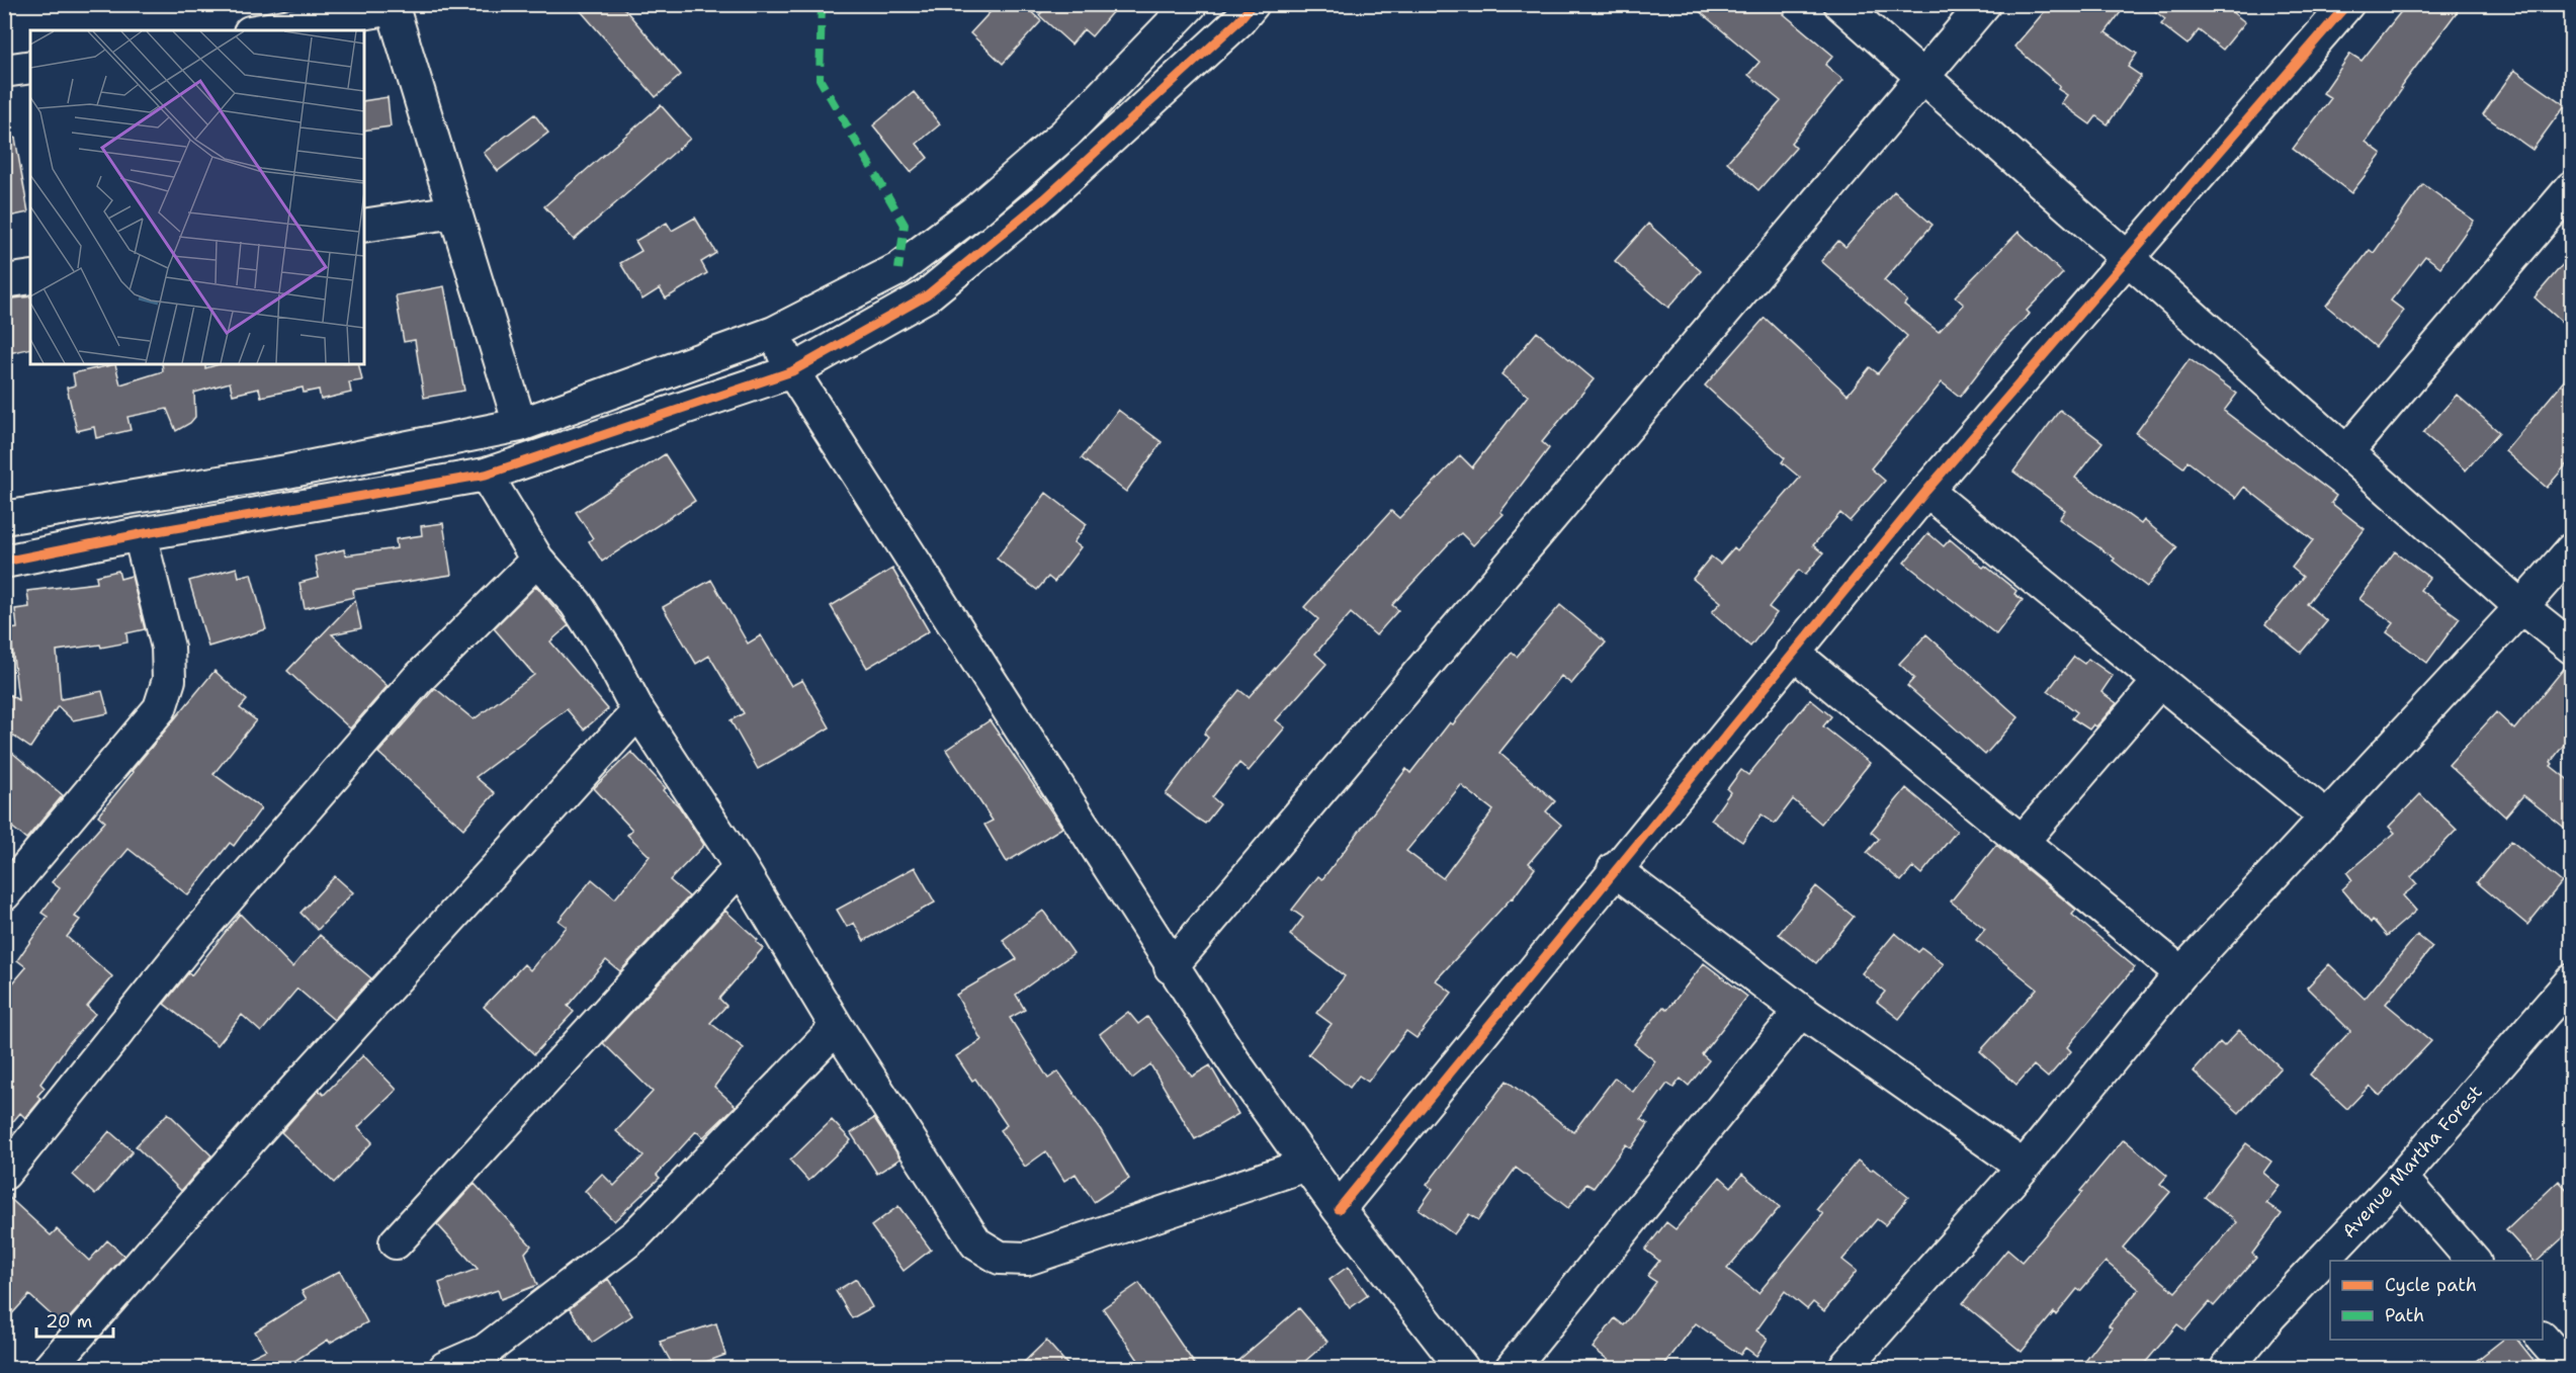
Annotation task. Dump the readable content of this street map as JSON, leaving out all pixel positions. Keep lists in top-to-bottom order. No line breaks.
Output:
{"streets":{"street":["Avenue Martha Forest"]},"legend":["Cycle path","Path"],"scale_bar":"20 m"}
